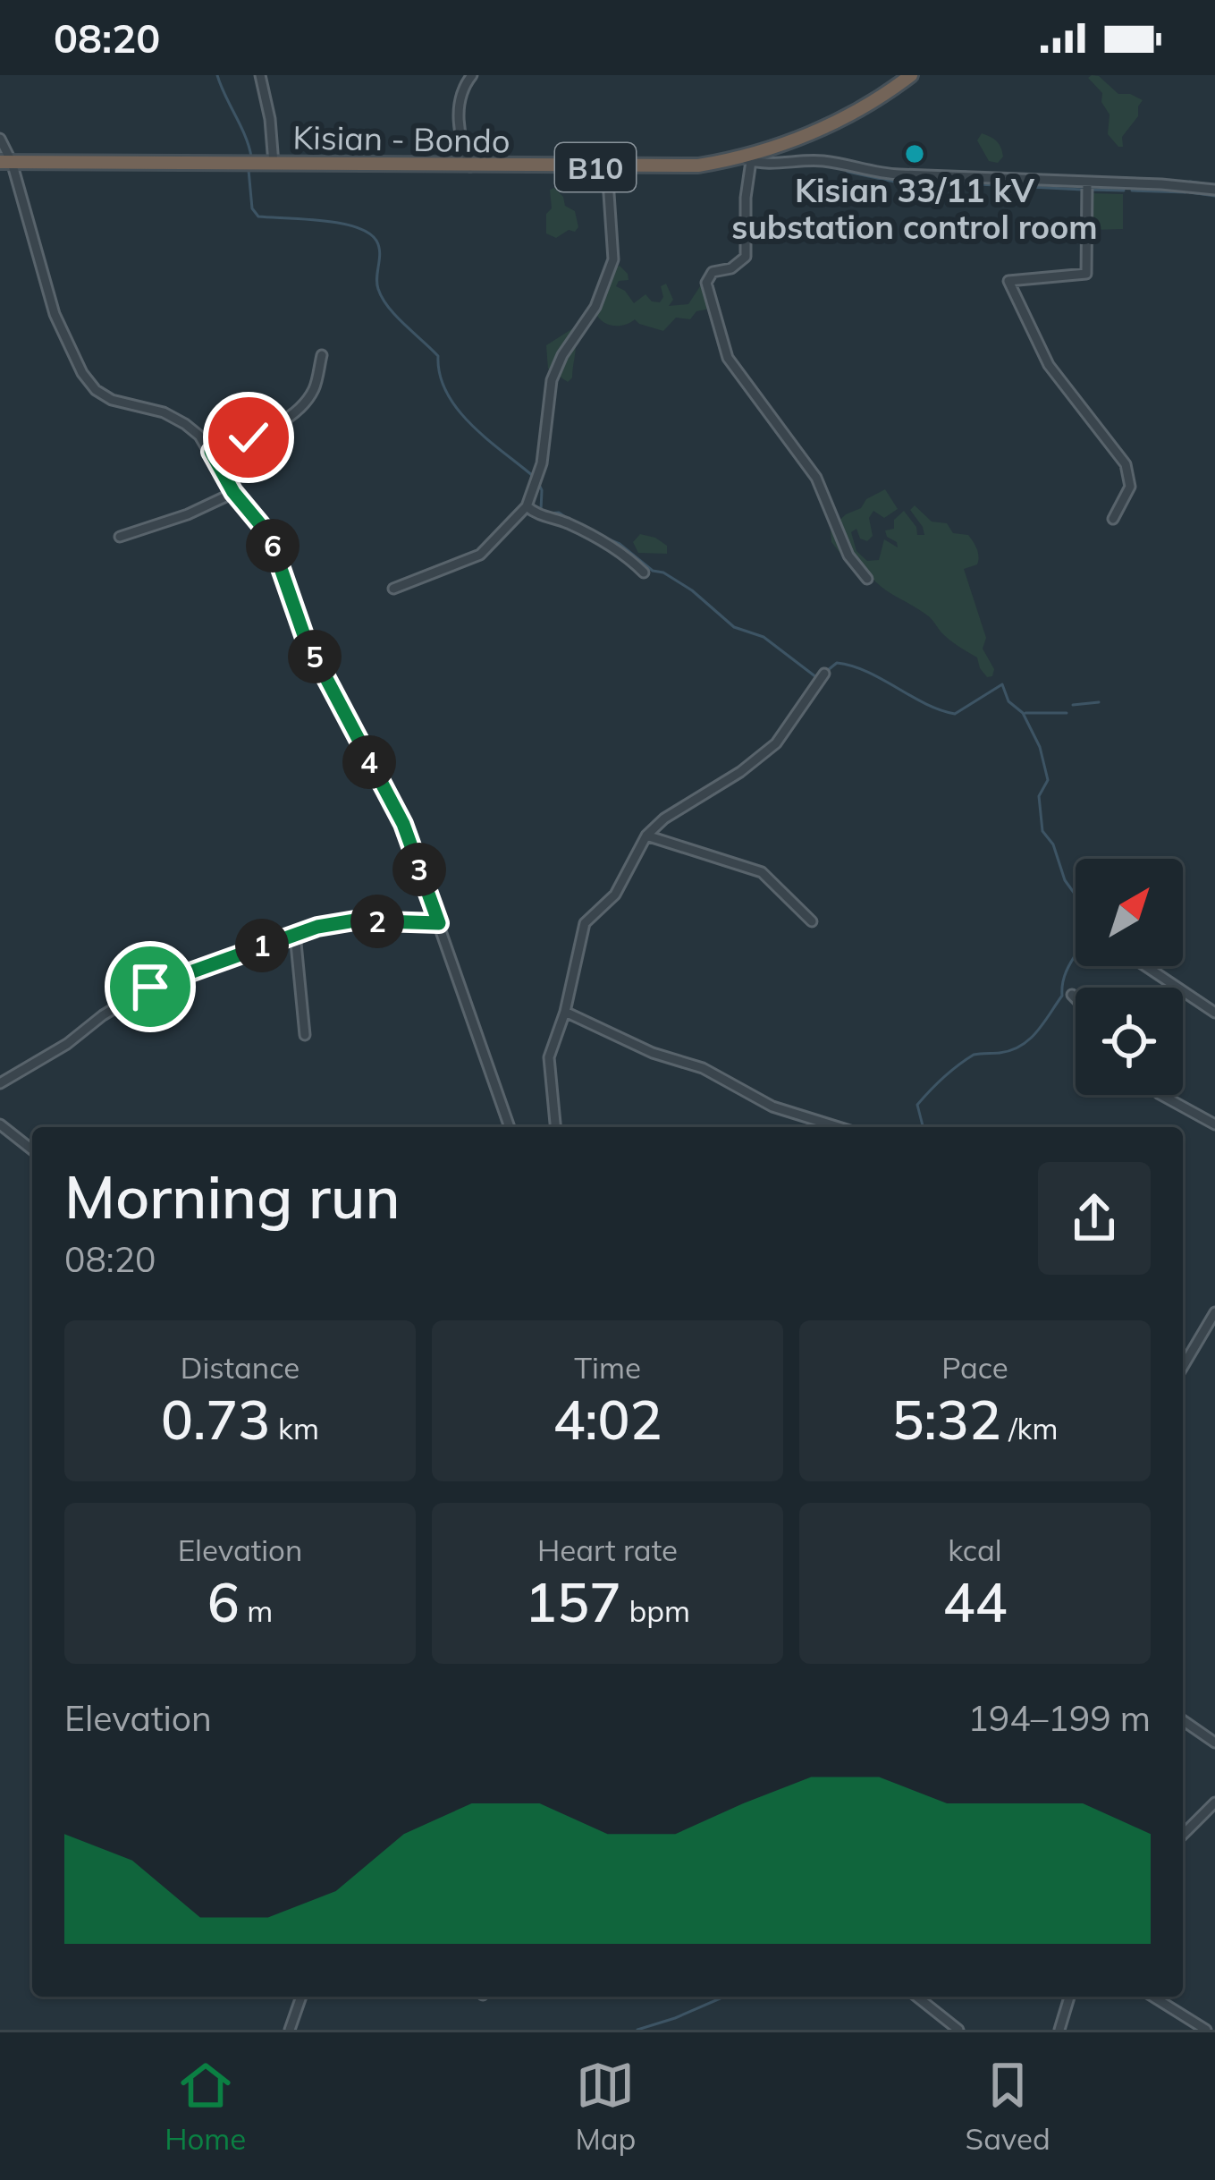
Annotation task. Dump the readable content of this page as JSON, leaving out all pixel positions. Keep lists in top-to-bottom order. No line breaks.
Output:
{"streets":{"highway":["Kisian - Bondo","B10"]},"places":["Kisian 33/11 kV substation control room"],"north":"top right","page":{"status":"08:20","pins":["6","5","4","3","2","1"],"heading":["Morning run","08:20"],"stats":[["Distance","0.73 km"],["Time","4:02"],["Pace","5:32 /km"],["Elevation","6 m"],["Heart rate","157 bpm"],["kcal","44"]],"chart":["Elevation","194–199 m"],"tabs":["Home","Map","Saved"]}}
